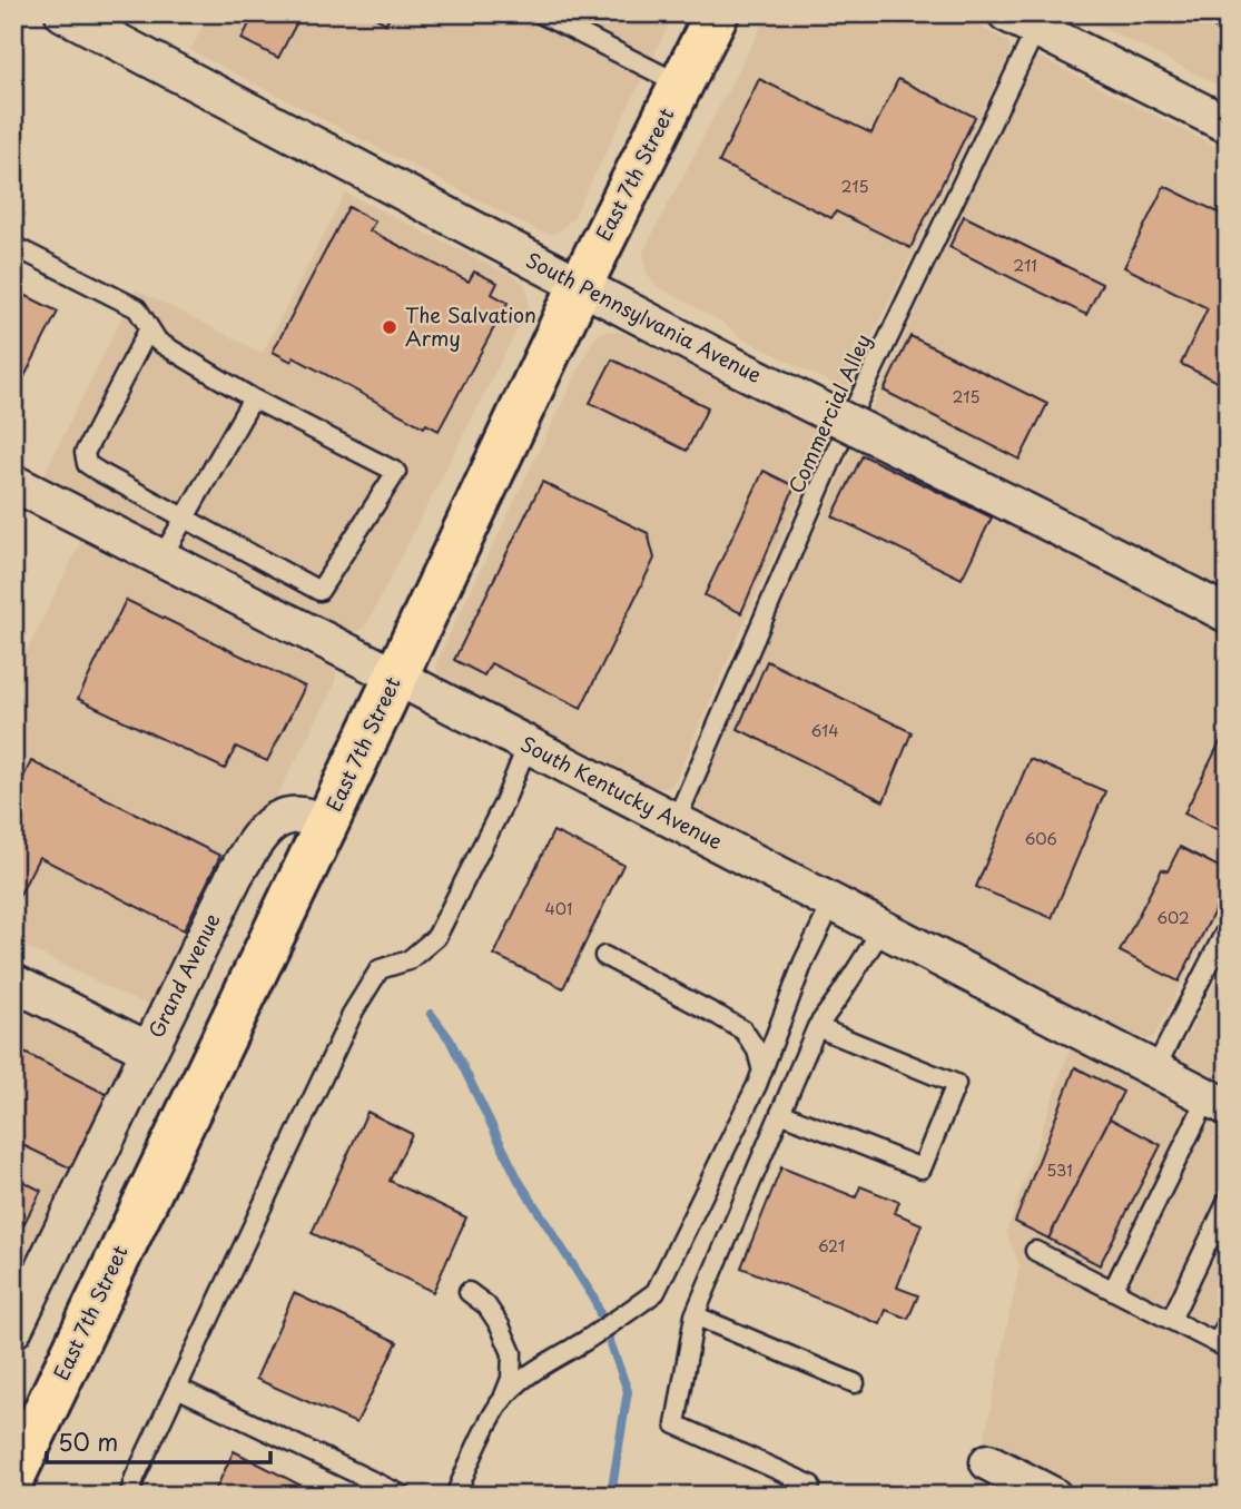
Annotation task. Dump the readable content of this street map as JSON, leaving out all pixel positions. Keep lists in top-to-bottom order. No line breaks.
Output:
{"streets":{"main road":["East 7th Street"],"street":["South Pennsylvania Avenue","South Kentucky Avenue","Grand Avenue"],"lane":["Commercial Alley"]},"crossings":[["East 7th Street","South Pennsylvania Avenue"],["East 7th Street","South Kentucky Avenue"],["East 7th Street","Grand Avenue"],["Commercial Alley","South Kentucky Avenue"]],"places":["The Salvation Army"],"house_numbers":["215","211","215","614","606","401","602","531","621"],"scale_bar":"50 m"}
